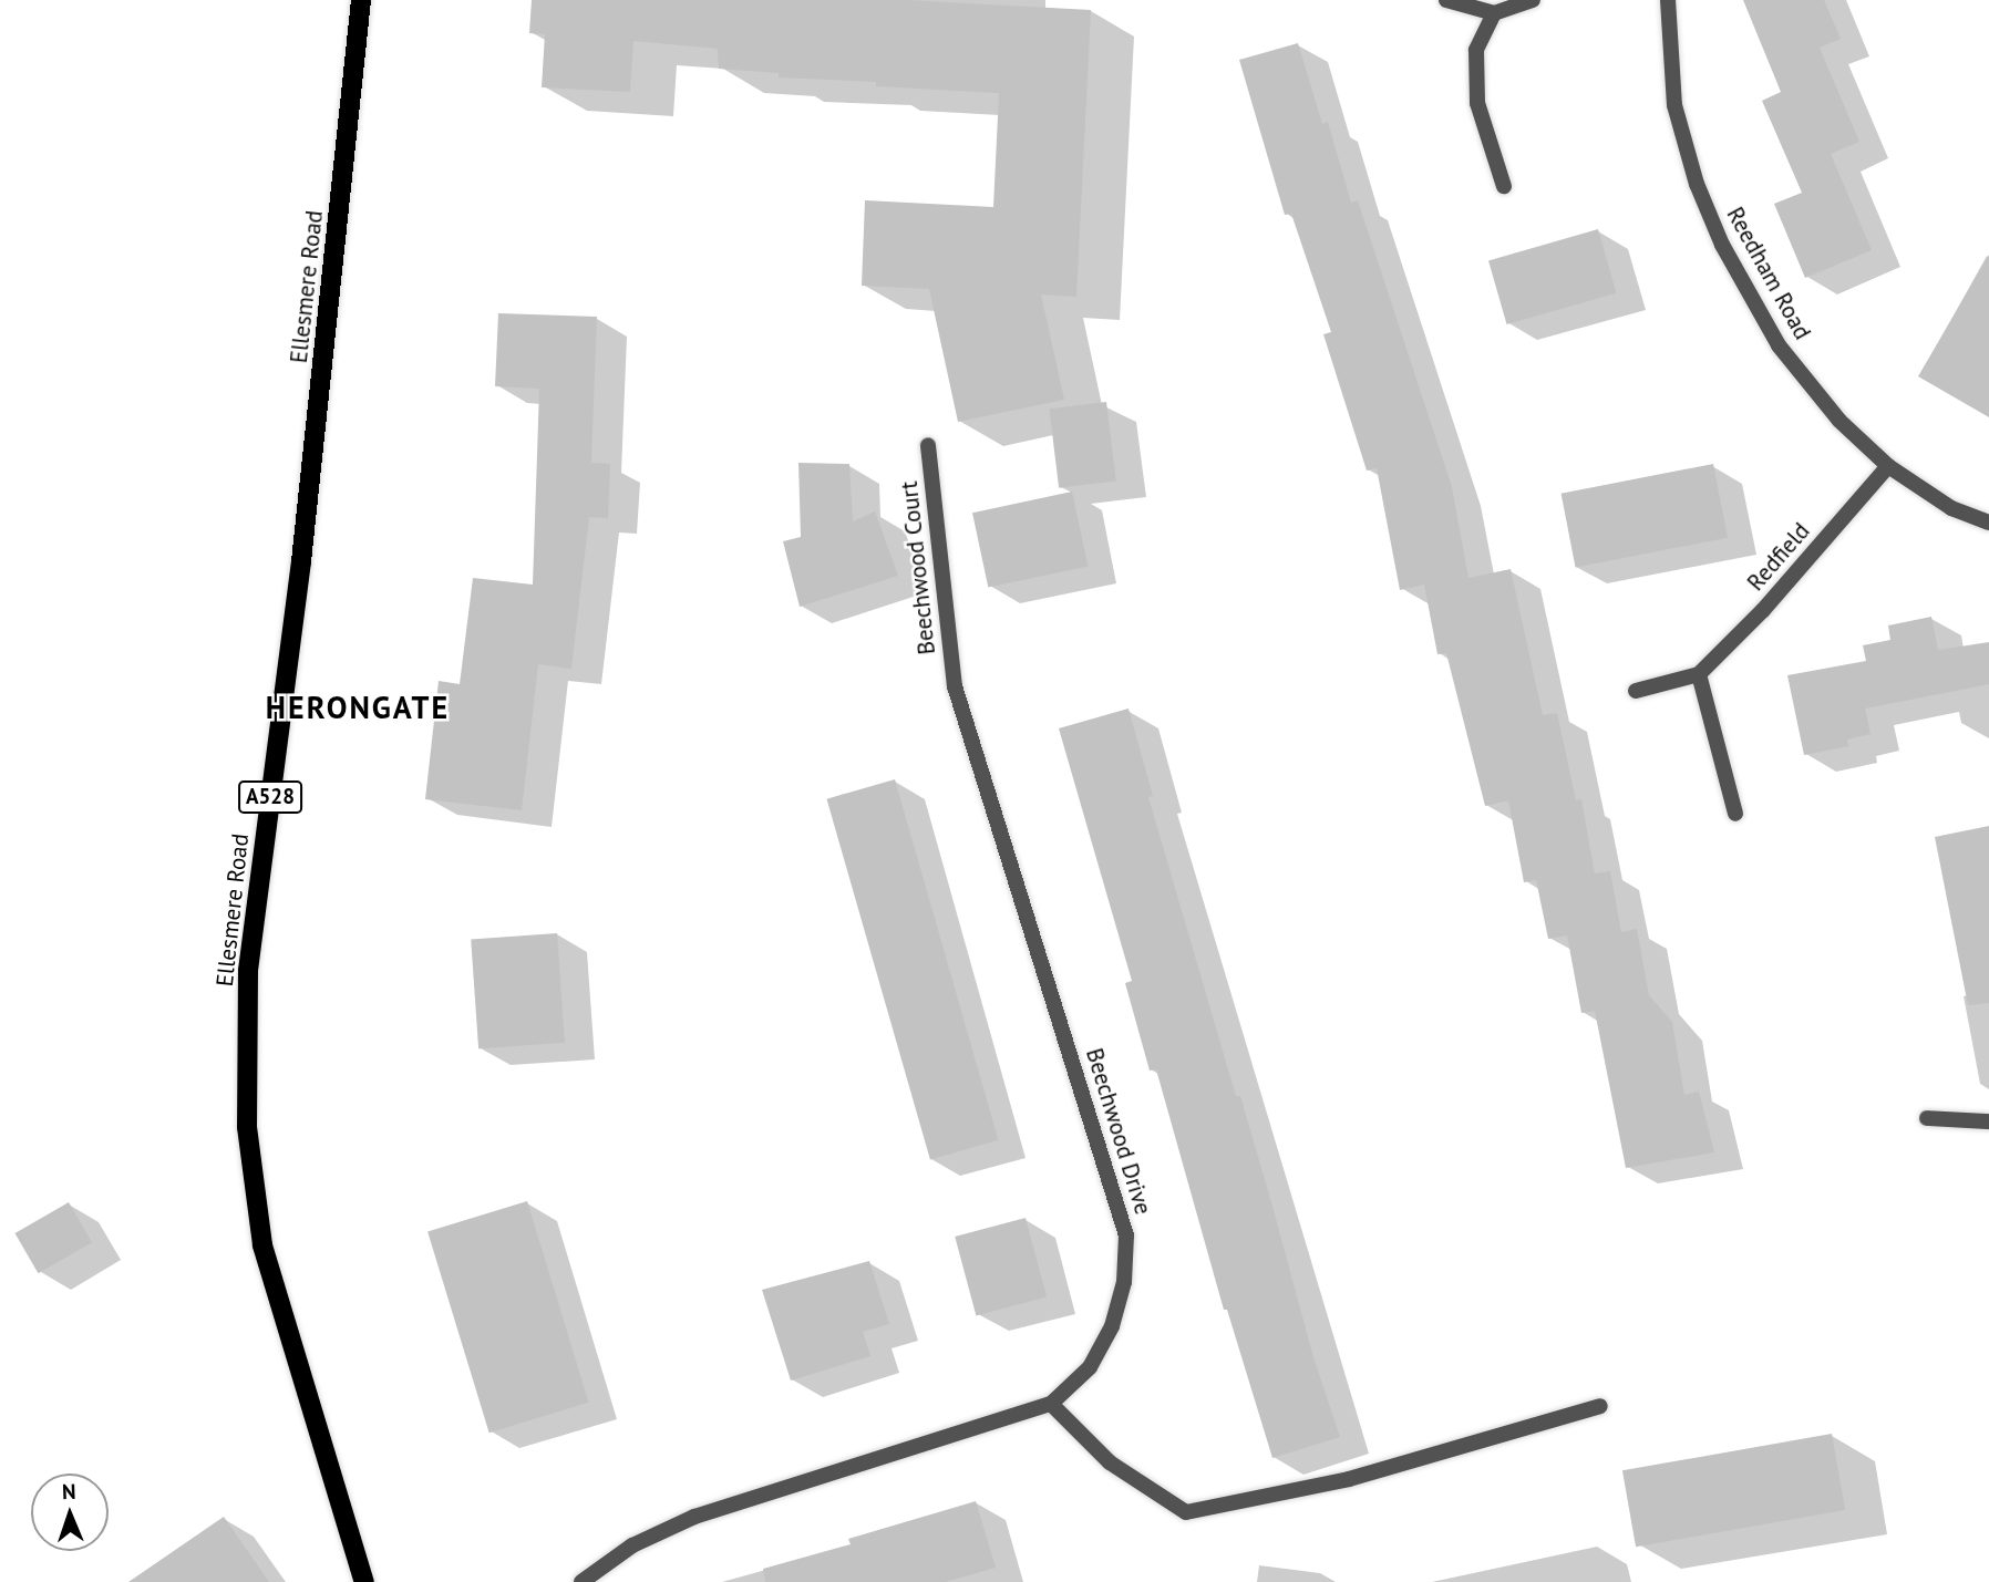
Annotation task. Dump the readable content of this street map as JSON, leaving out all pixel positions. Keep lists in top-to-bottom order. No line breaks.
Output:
{"streets":{"main road":["Ellesmere Road","A528"],"street":["Reedham Road","Redfield","Beechwood Court","Beechwood Drive"]},"crossings":[["Reedham Road","Redfield"],["Beechwood Court","Beechwood Drive"]],"districts":["HERONGATE"],"north":"top"}
